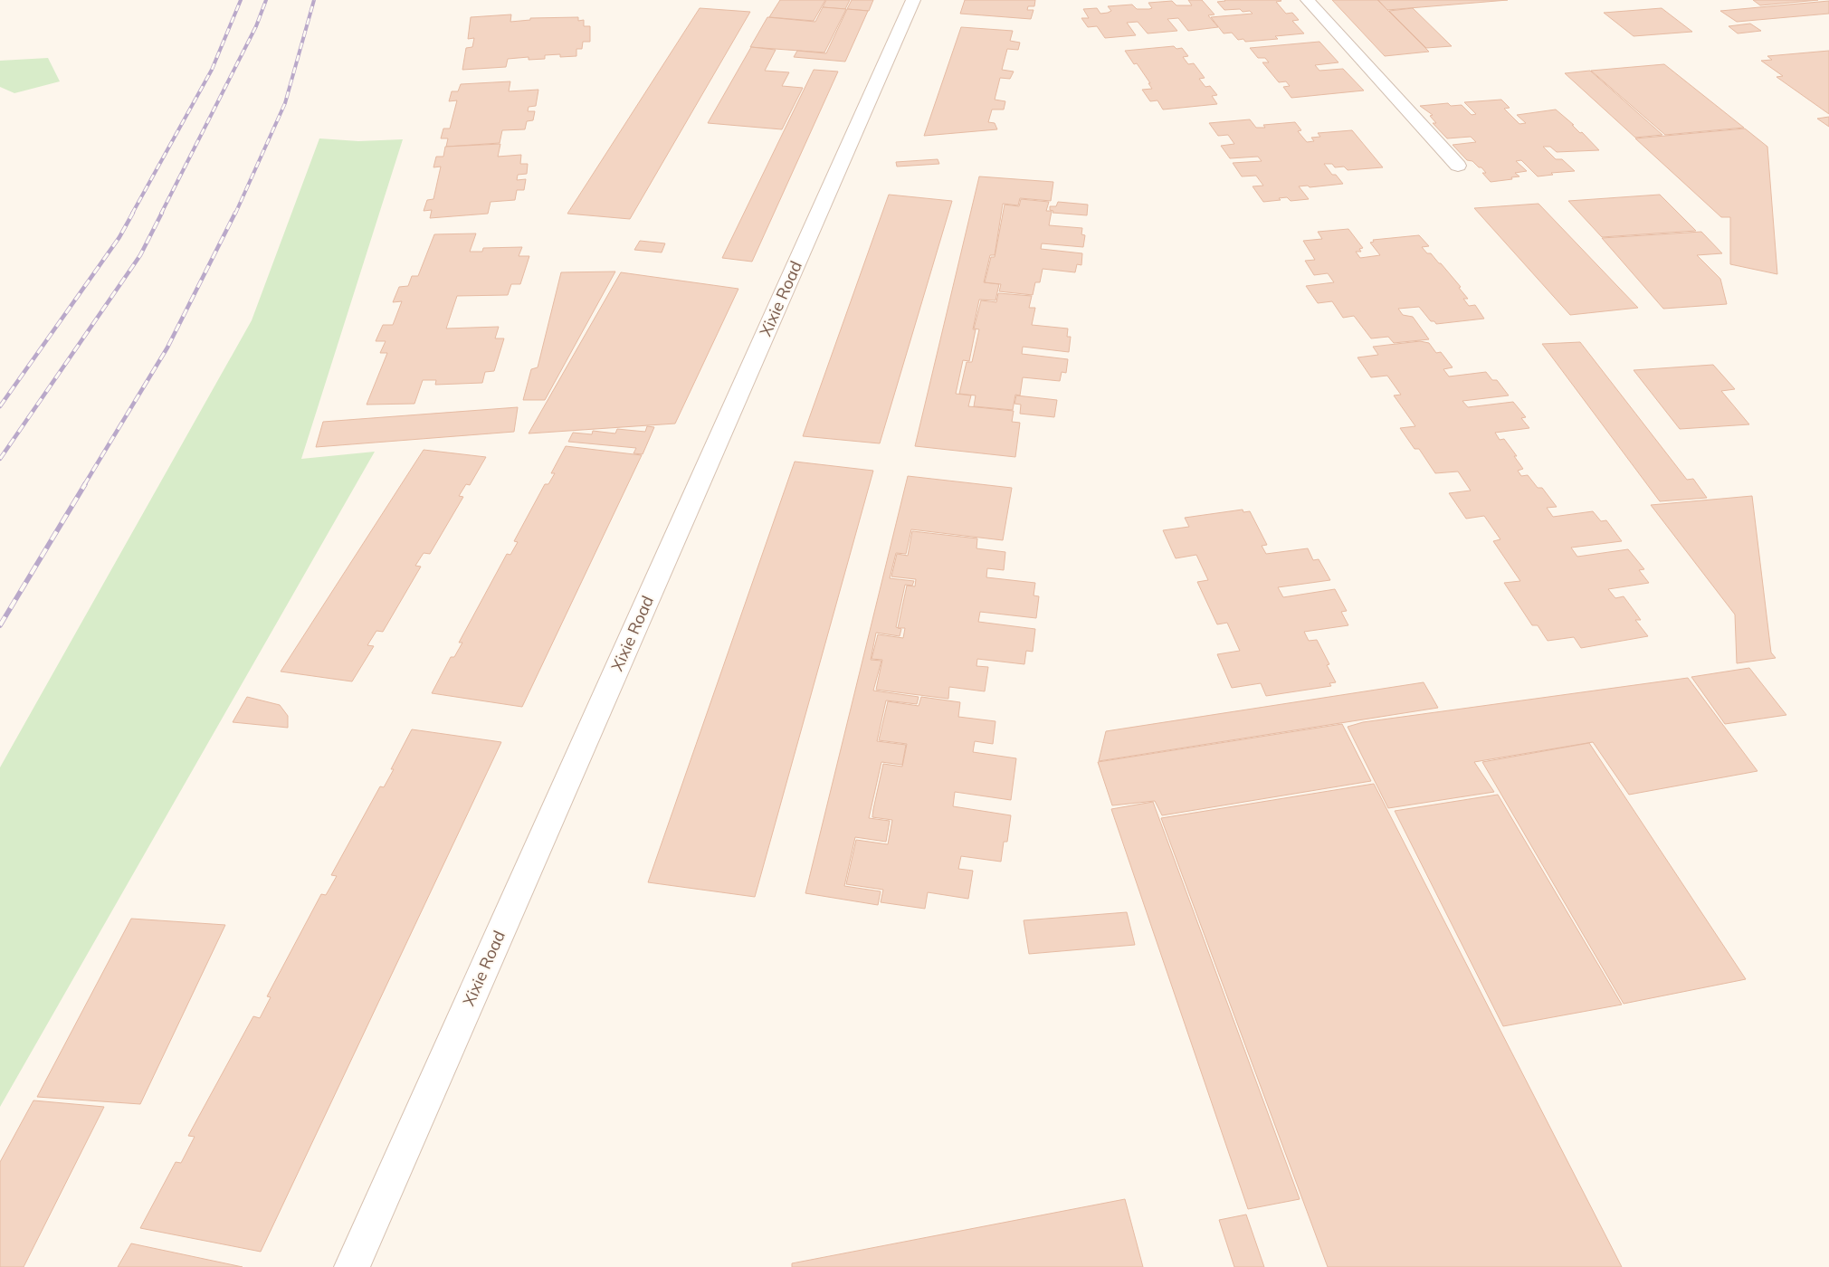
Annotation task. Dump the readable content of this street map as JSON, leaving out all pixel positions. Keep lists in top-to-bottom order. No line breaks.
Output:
{"streets":{"street":["Xixie Road"]}}
